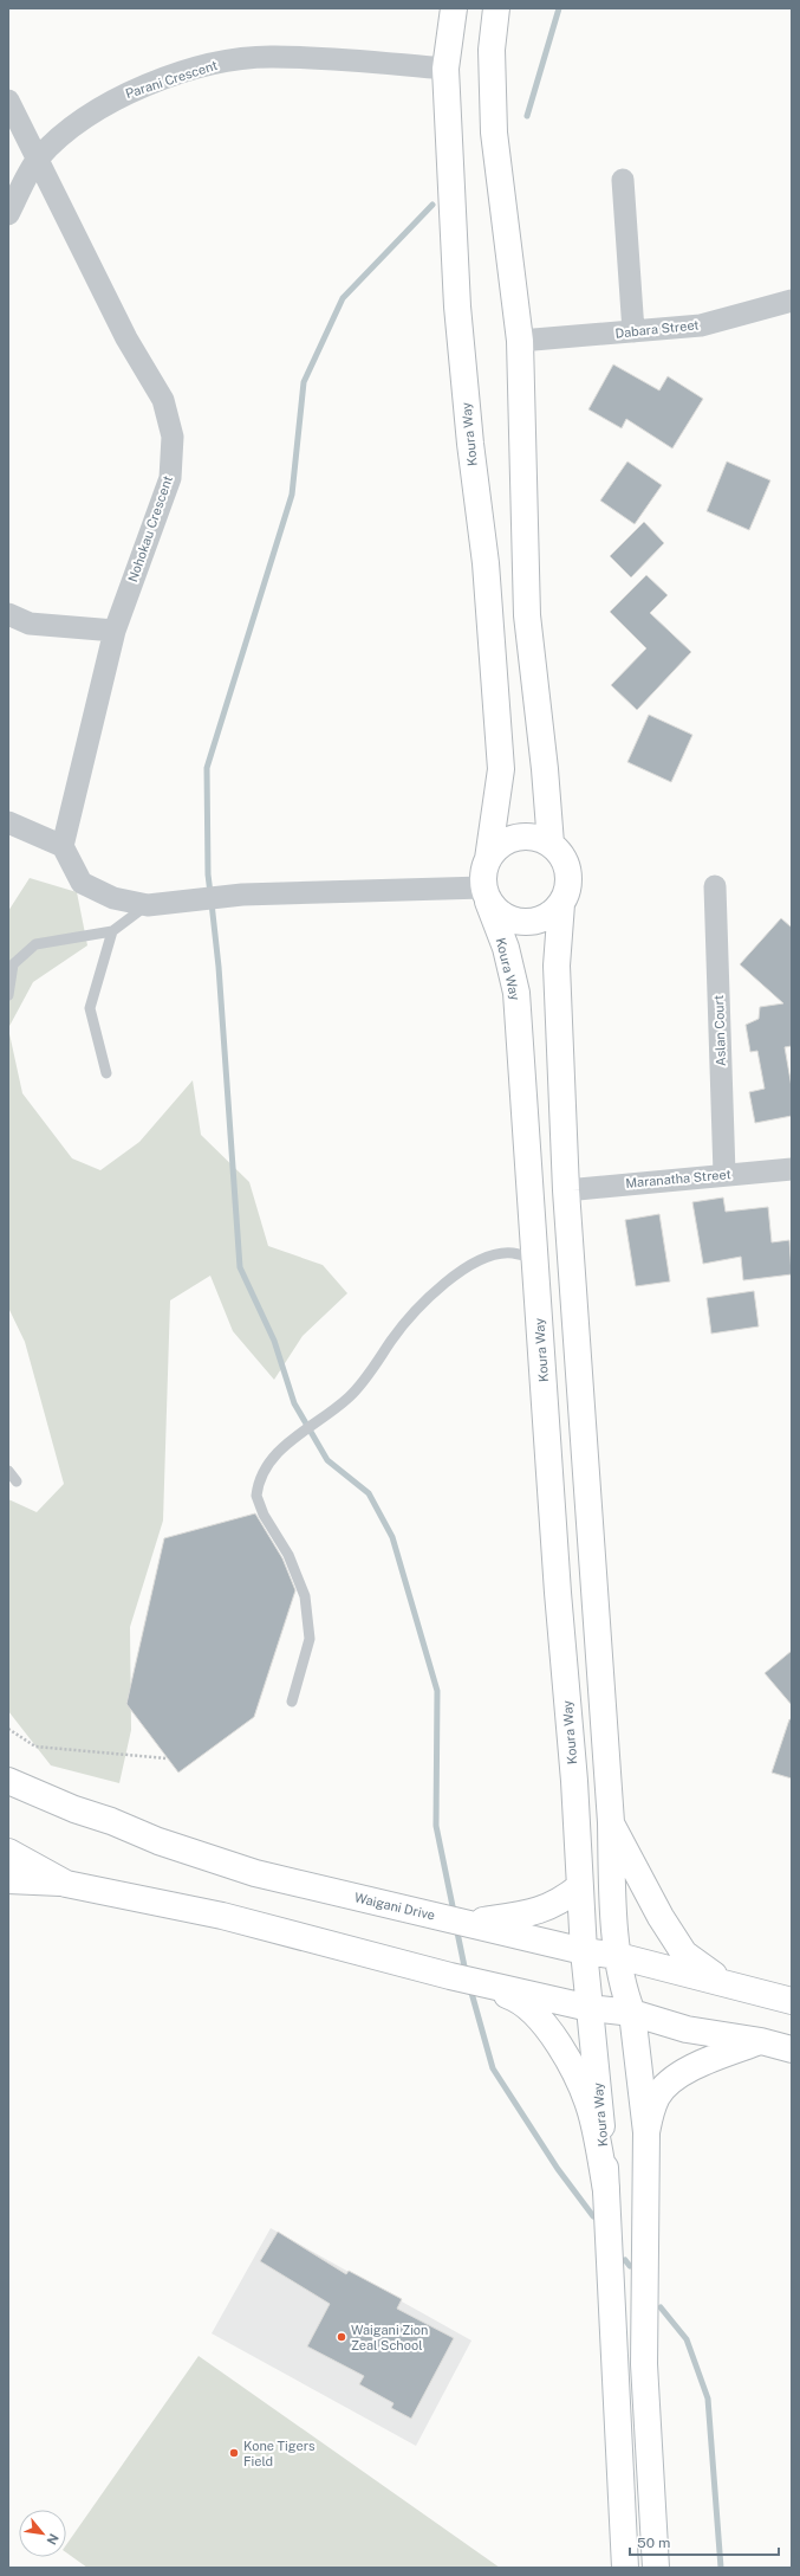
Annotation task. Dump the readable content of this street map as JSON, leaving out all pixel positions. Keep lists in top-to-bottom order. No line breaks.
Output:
{"streets":{"main road":["Koura Way","Waigani Drive"],"street":["Parani Crescent","Dabara Street","Nohokau Crescent","Aslan Court","Maranatha Street"]},"crossings":[["Parani Crescent","Koura Way"],["Parani Crescent","Nohokau Crescent"],["Koura Way","Waigani Drive"],["Aslan Court","Maranatha Street"]],"places":["Waigani Zion Zeal School","Kone Tigers Field"],"scale_bar":"50 m","north":"bottom right"}
